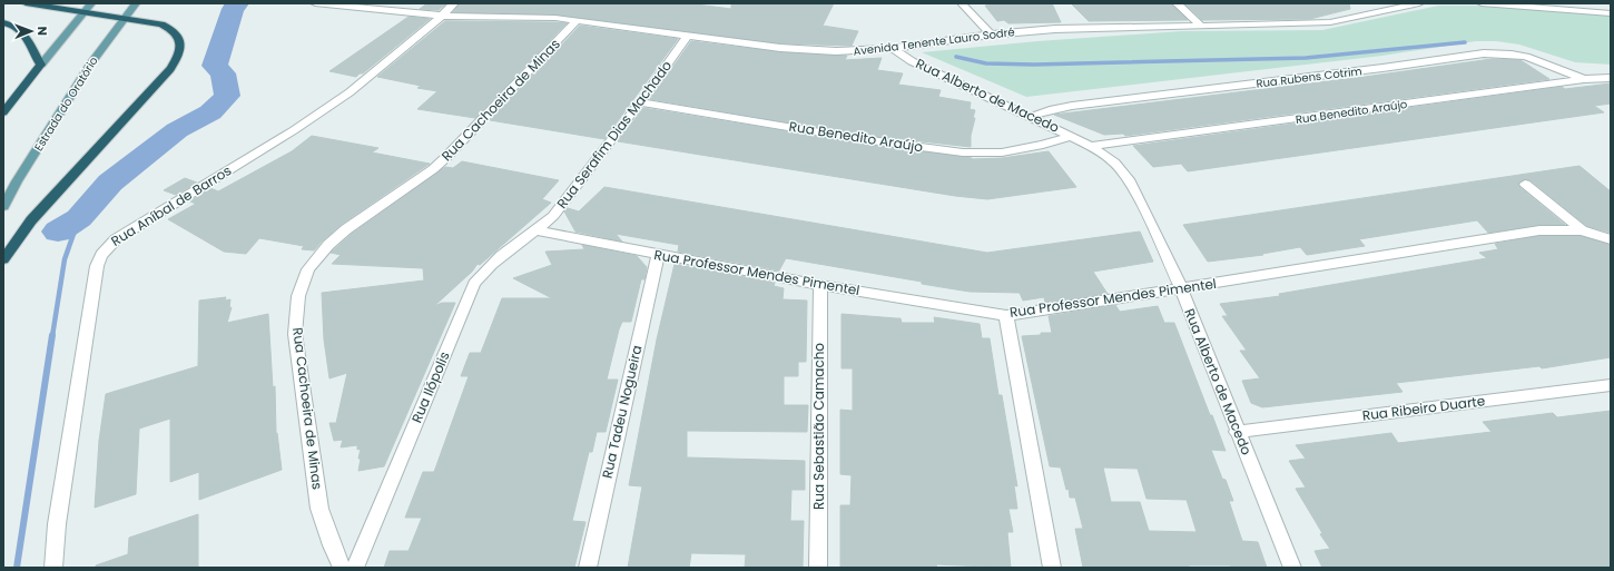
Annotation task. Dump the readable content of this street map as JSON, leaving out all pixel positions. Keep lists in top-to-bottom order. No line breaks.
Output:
{"streets":{"main road":["Estrada do Oratório"],"street":["Avenida Tenente Lauro Sodré","Rua Rubens Cotrim","Rua Alberto de Macedo","Rua Cachoeira de Minas","Rua Benedito Araújo","Rua Serafim Dias Machado","Rua Aníbal de Barros","Rua Professor Mendes Pimentel","Rua Ilópolis","Rua Ribeiro Duarte","Rua Tadeu Nogueira","Rua Sebastião Camacho"]},"crossings":[["Avenida Tenente Lauro Sodré","Rua Alberto de Macedo"],["Avenida Tenente Lauro Sodré","Rua Cachoeira de Minas"],["Avenida Tenente Lauro Sodré","Rua Serafim Dias Machado"],["Avenida Tenente Lauro Sodré","Rua Aníbal de Barros"],["Rua Rubens Cotrim","Rua Alberto de Macedo"],["Rua Rubens Cotrim","Rua Benedito Araújo"],["Rua Alberto de Macedo","Rua Benedito Araújo"],["Rua Alberto de Macedo","Rua Professor Mendes Pimentel"],["Rua Alberto de Macedo","Rua Ribeiro Duarte"],["Rua Benedito Araújo","Rua Serafim Dias Machado"],["Rua Serafim Dias Machado","Rua Professor Mendes Pimentel"],["Rua Serafim Dias Machado","Rua Ilópolis"],["Rua Professor Mendes Pimentel","Rua Ilópolis"],["Rua Professor Mendes Pimentel","Rua Tadeu Nogueira"],["Rua Professor Mendes Pimentel","Rua Sebastião Camacho"]],"north":"right"}
